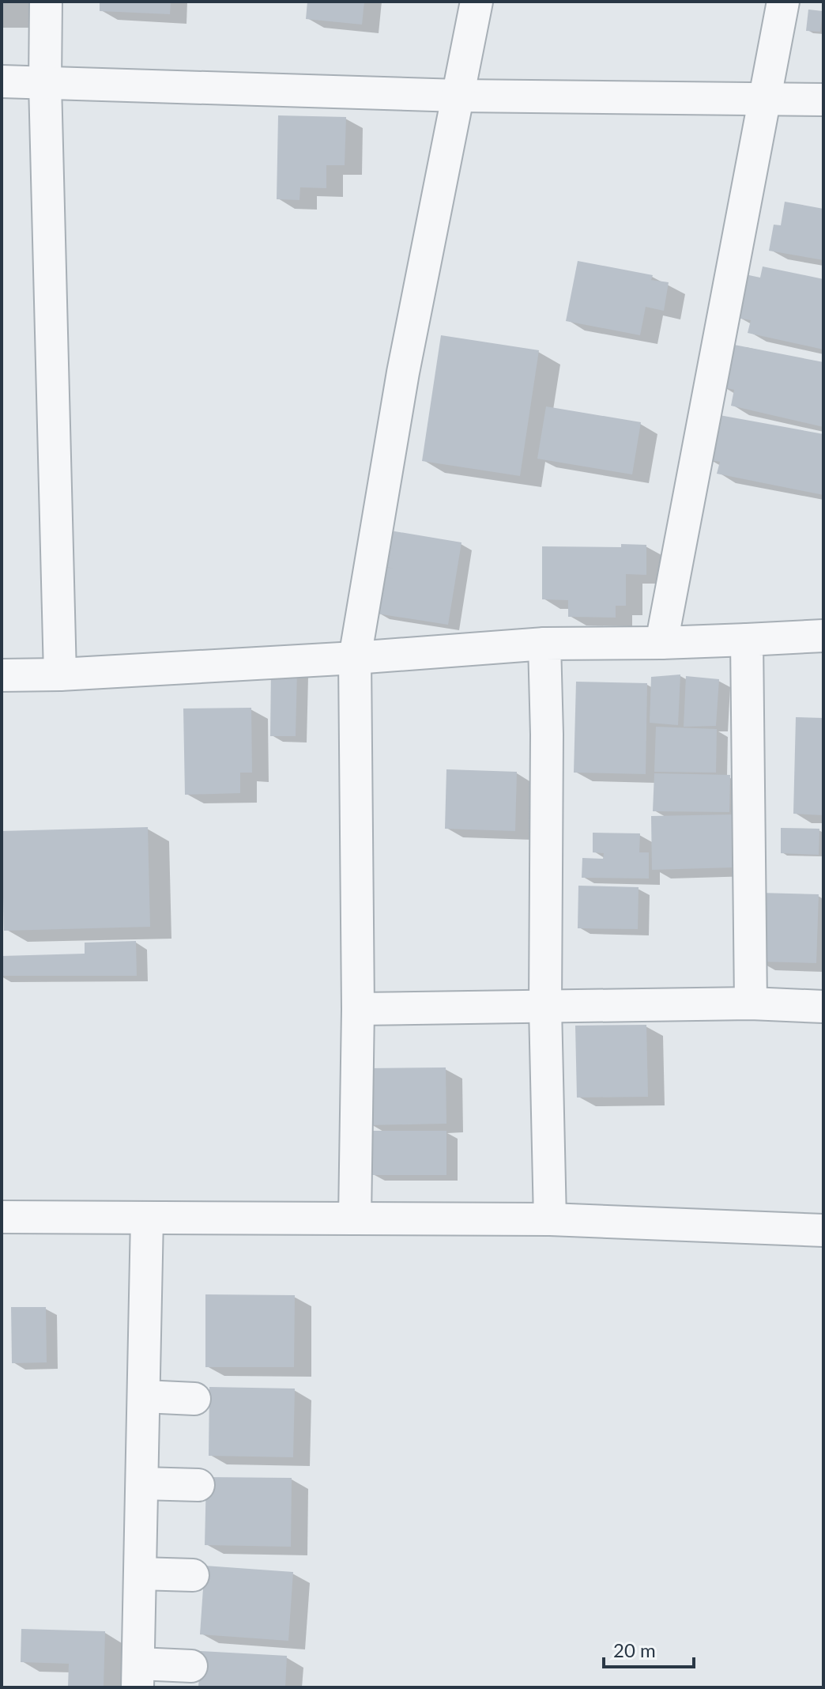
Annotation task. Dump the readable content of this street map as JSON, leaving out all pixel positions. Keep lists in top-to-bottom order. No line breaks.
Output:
{"scale_bar":"20 m"}
